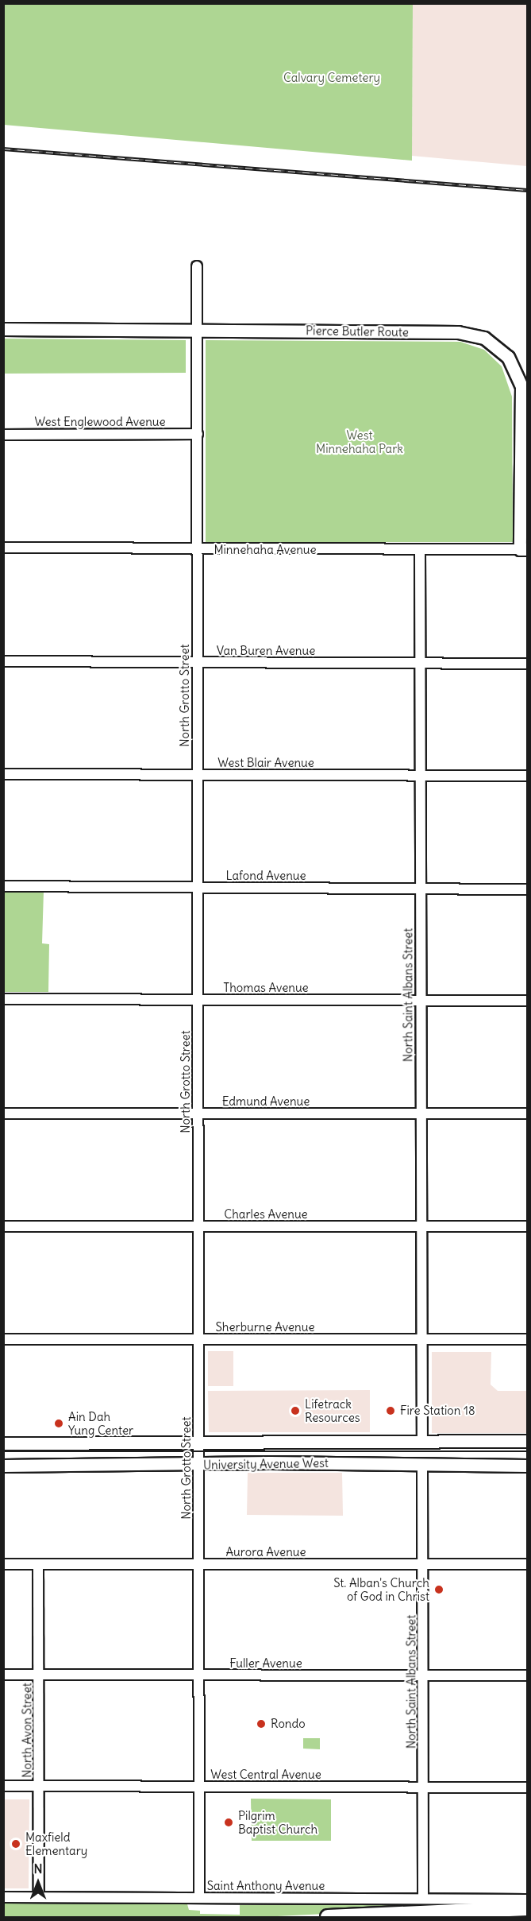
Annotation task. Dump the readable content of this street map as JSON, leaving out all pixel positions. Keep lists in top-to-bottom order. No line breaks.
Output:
{"streets":{"main road":["Pierce Butler Route","University Avenue West"],"street":["West Englewood Avenue","Minnehaha Avenue","Van Buren Avenue","North Grotto Street","West Blair Avenue","Lafond Avenue","Thomas Avenue","North Saint Albans Street","Edmund Avenue","Charles Avenue","Sherburne Avenue","Aurora Avenue","Fuller Avenue","North Avon Street","West Central Avenue","Saint Anthony Avenue"]},"crossings":[["Pierce Butler Route","Minnehaha Avenue"],["Pierce Butler Route","North Grotto Street"],["West Englewood Avenue","North Grotto Street"],["Minnehaha Avenue","North Grotto Street"],["Minnehaha Avenue","North Saint Albans Street"],["Van Buren Avenue","North Grotto Street"],["Van Buren Avenue","North Saint Albans Street"],["North Grotto Street","West Blair Avenue"],["North Grotto Street","Lafond Avenue"],["North Grotto Street","Thomas Avenue"],["North Grotto Street","Edmund Avenue"],["North Grotto Street","Charles Avenue"],["North Grotto Street","Sherburne Avenue"],["North Grotto Street","University Avenue West"],["North Grotto Street","Aurora Avenue"],["North Grotto Street","Fuller Avenue"],["North Grotto Street","West Central Avenue"],["North Grotto Street","Saint Anthony Avenue"],["West Blair Avenue","North Saint Albans Street"],["Lafond Avenue","North Saint Albans Street"],["Thomas Avenue","North Saint Albans Street"],["North Saint Albans Street","Edmund Avenue"],["North Saint Albans Street","Charles Avenue"],["North Saint Albans Street","Sherburne Avenue"],["North Saint Albans Street","University Avenue West"],["North Saint Albans Street","Aurora Avenue"],["North Saint Albans Street","Fuller Avenue"],["North Saint Albans Street","West Central Avenue"],["North Saint Albans Street","Saint Anthony Avenue"],["Aurora Avenue","North Avon Street"],["Fuller Avenue","North Avon Street"],["North Avon Street","West Central Avenue"],["North Avon Street","Saint Anthony Avenue"]],"parks":["Calvary Cemetery","West Minnehaha Park"],"places":["Lifetrack Resources","Fire Station 18","Ain Dah Yung Center","St. Alban's Church of God in Christ","Rondo","Pilgrim Baptist Church","Maxfield Elementary"],"north":"top"}
